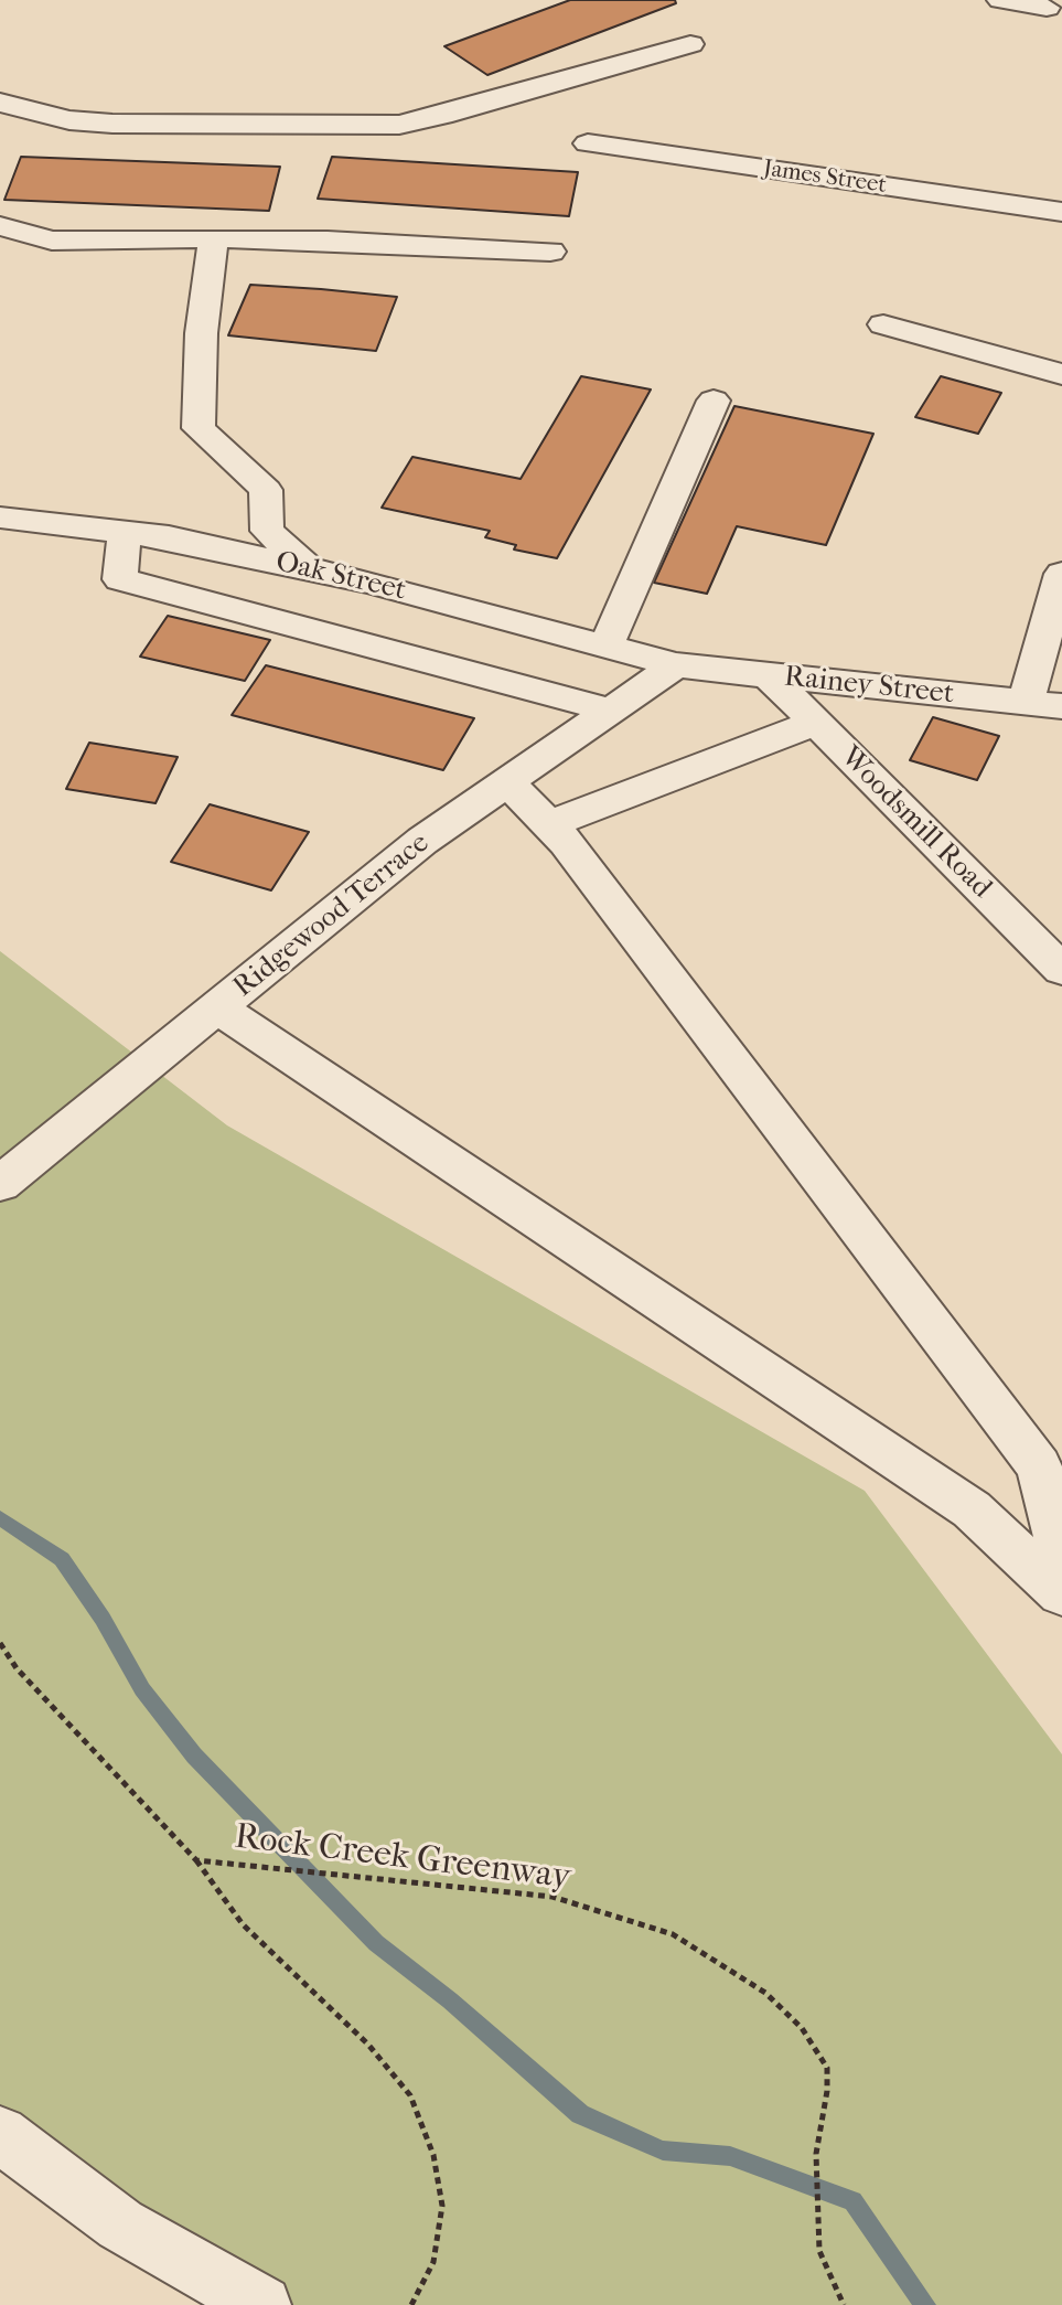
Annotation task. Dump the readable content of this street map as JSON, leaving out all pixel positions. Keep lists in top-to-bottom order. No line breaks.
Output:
{"streets":{"street":["James Street","Oak Street","Rainey Street","Woodsmill Road","Ridgewood Terrace"],"path":["Rock Creek Greenway"]},"crossings":[["Oak Street","Rainey Street"],["Oak Street","Ridgewood Terrace"],["Rainey Street","Woodsmill Road"],["Rainey Street","Ridgewood Terrace"]]}
